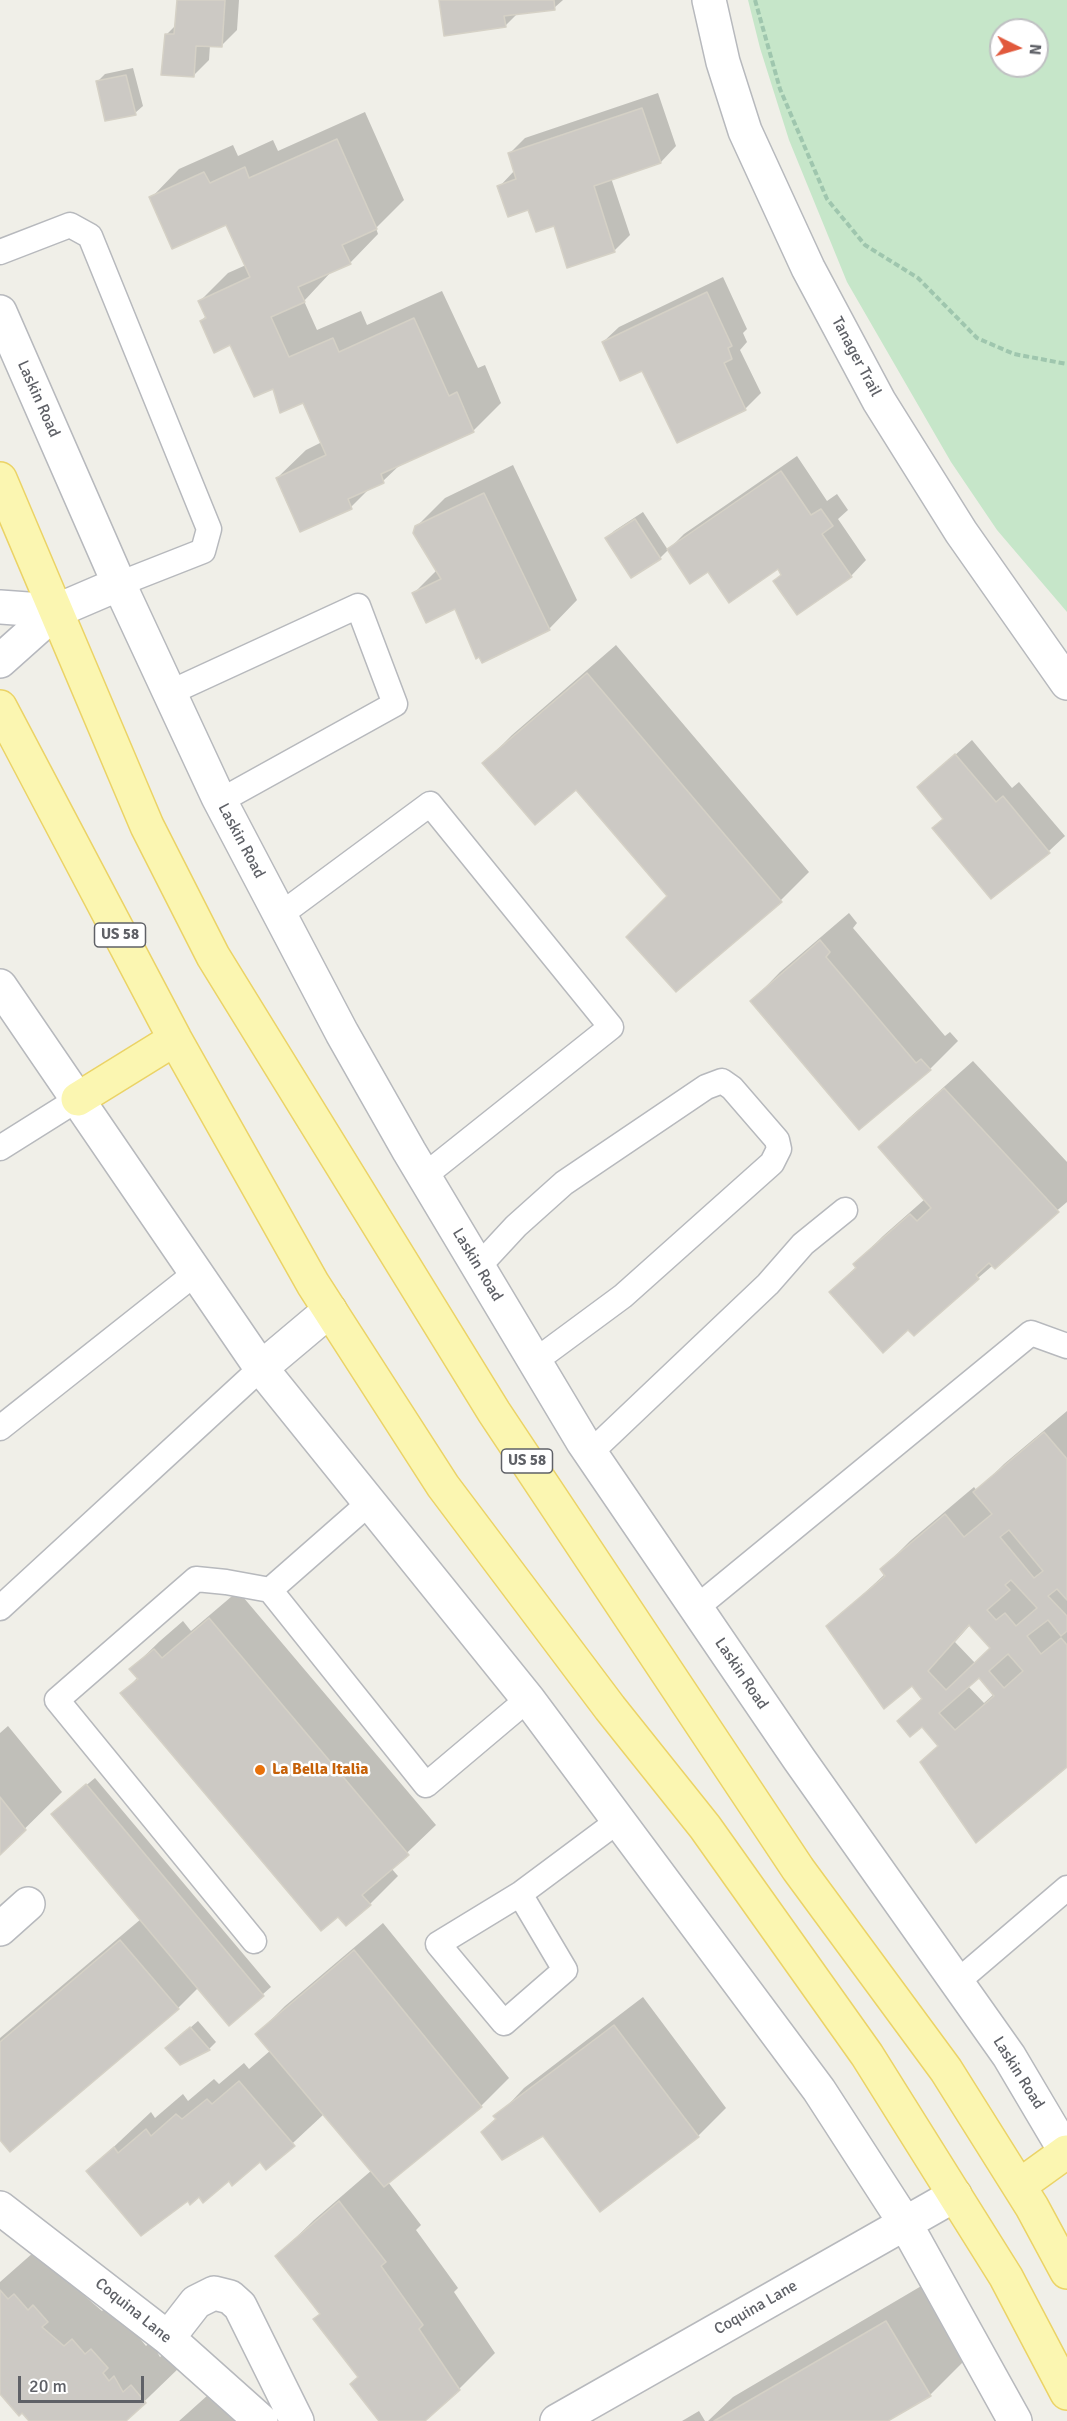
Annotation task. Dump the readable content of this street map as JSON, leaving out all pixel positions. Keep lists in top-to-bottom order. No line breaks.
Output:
{"streets":{"main road":["US 58"],"street":["Tanager Trail","Laskin Road","Coquina Lane"]},"crossings":[["US 58","Coquina Lane"]],"places":["La Bella Italia"],"scale_bar":"20 m","north":"right"}
